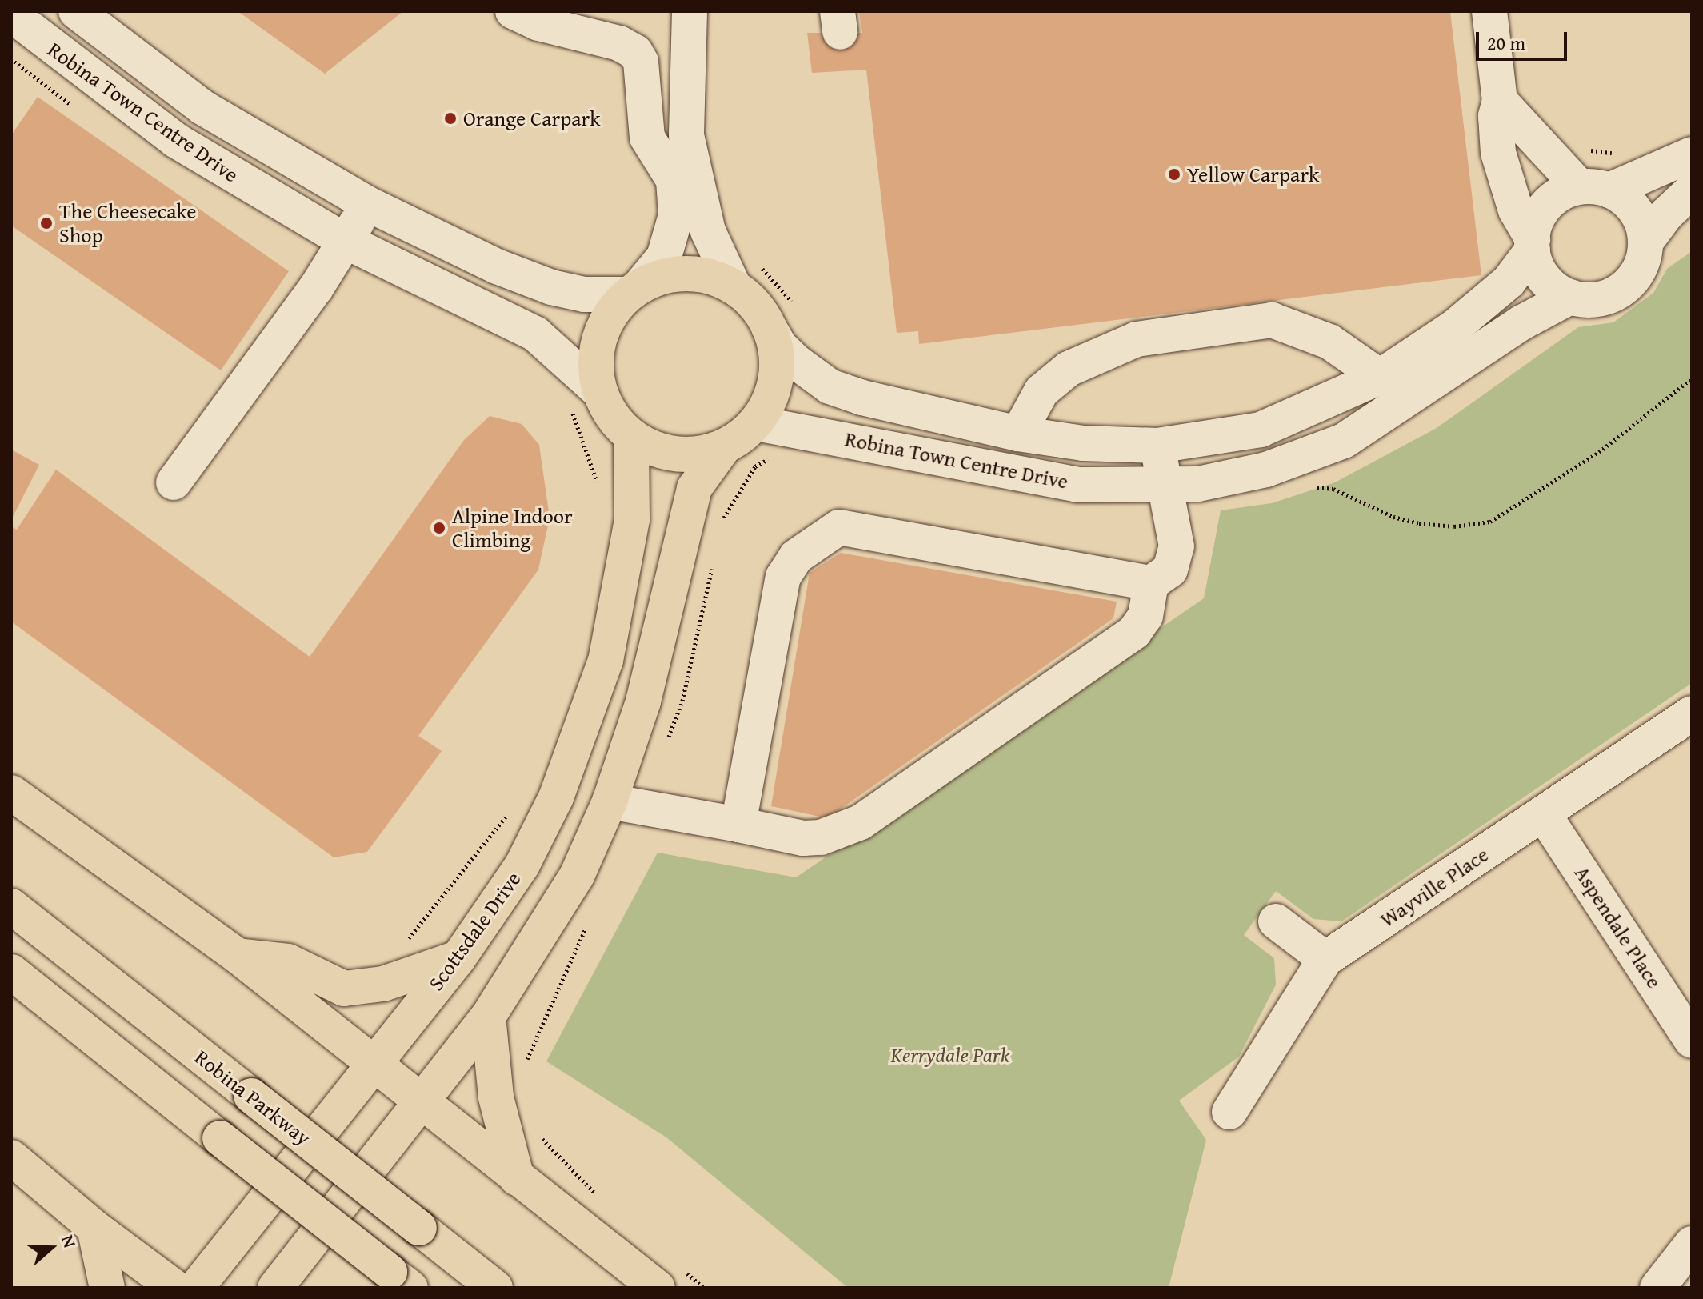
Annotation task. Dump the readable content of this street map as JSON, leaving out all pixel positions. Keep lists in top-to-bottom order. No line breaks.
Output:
{"streets":{"main road":["Scottsdale Drive","Robina Parkway"],"street":["Robina Town Centre Drive","Wayville Place","Aspendale Place"]},"crossings":[["Robina Town Centre Drive","Scottsdale Drive"],["Wayville Place","Aspendale Place"]],"parks":["Kerrydale Park"],"places":["Orange Carpark","Yellow Carpark","The Cheesecake Shop","Alpine Indoor Climbing"],"scale_bar":"20 m","north":"right"}
